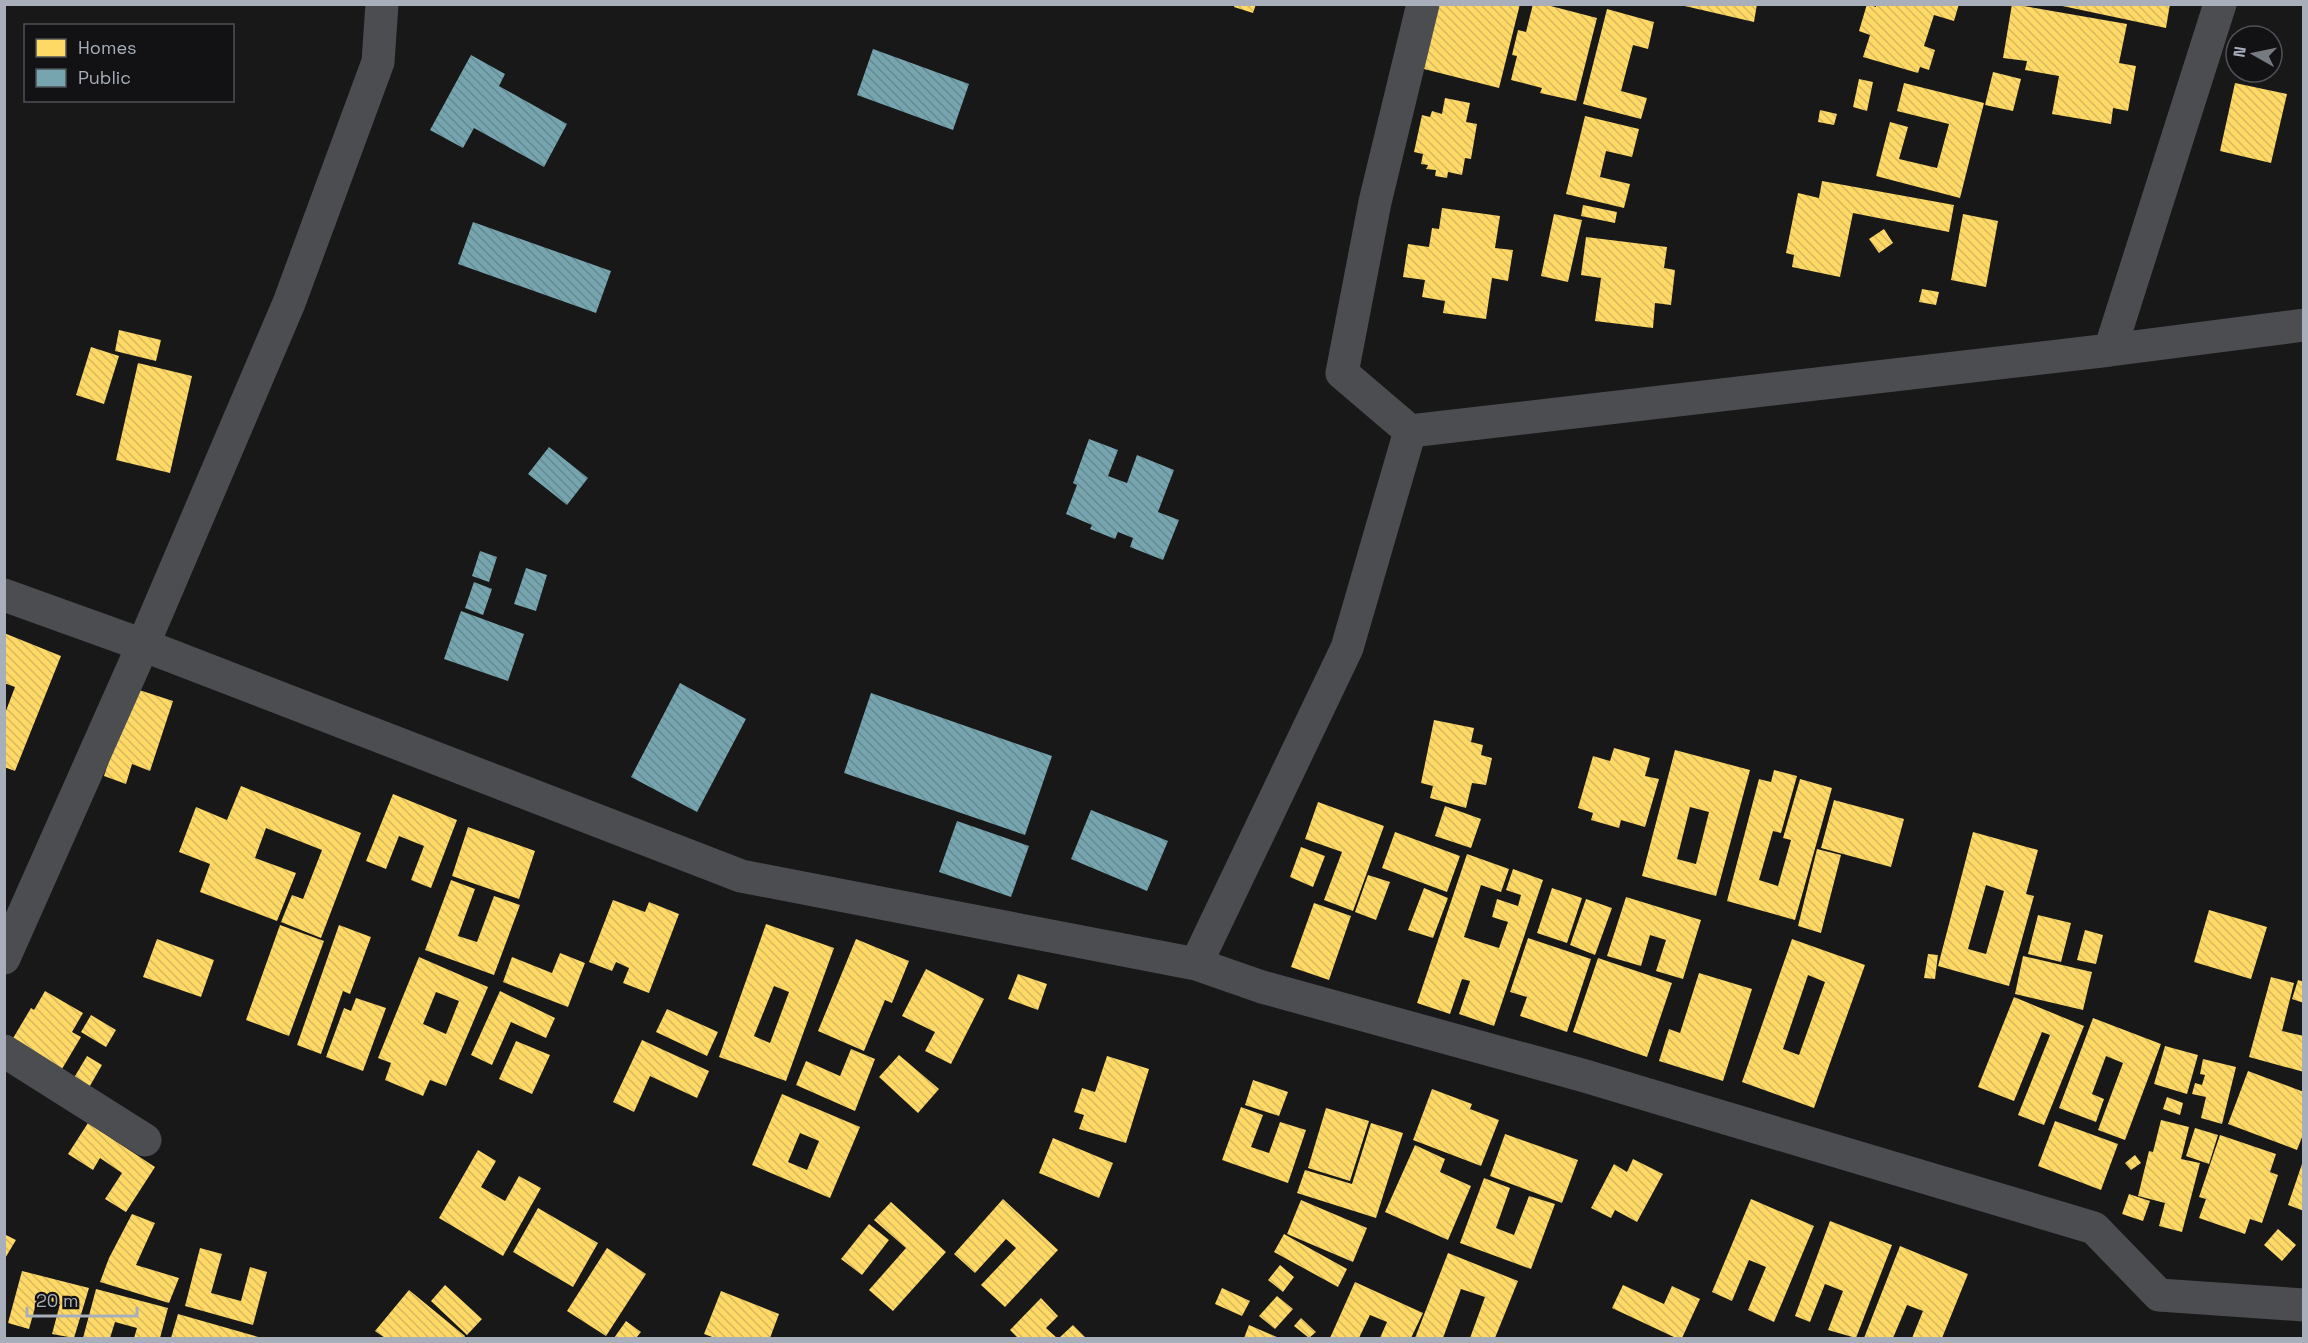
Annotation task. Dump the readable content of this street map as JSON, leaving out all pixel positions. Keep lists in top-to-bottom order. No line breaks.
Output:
{"legend":["Homes","Public"],"scale_bar":"20 m","north":"left"}
